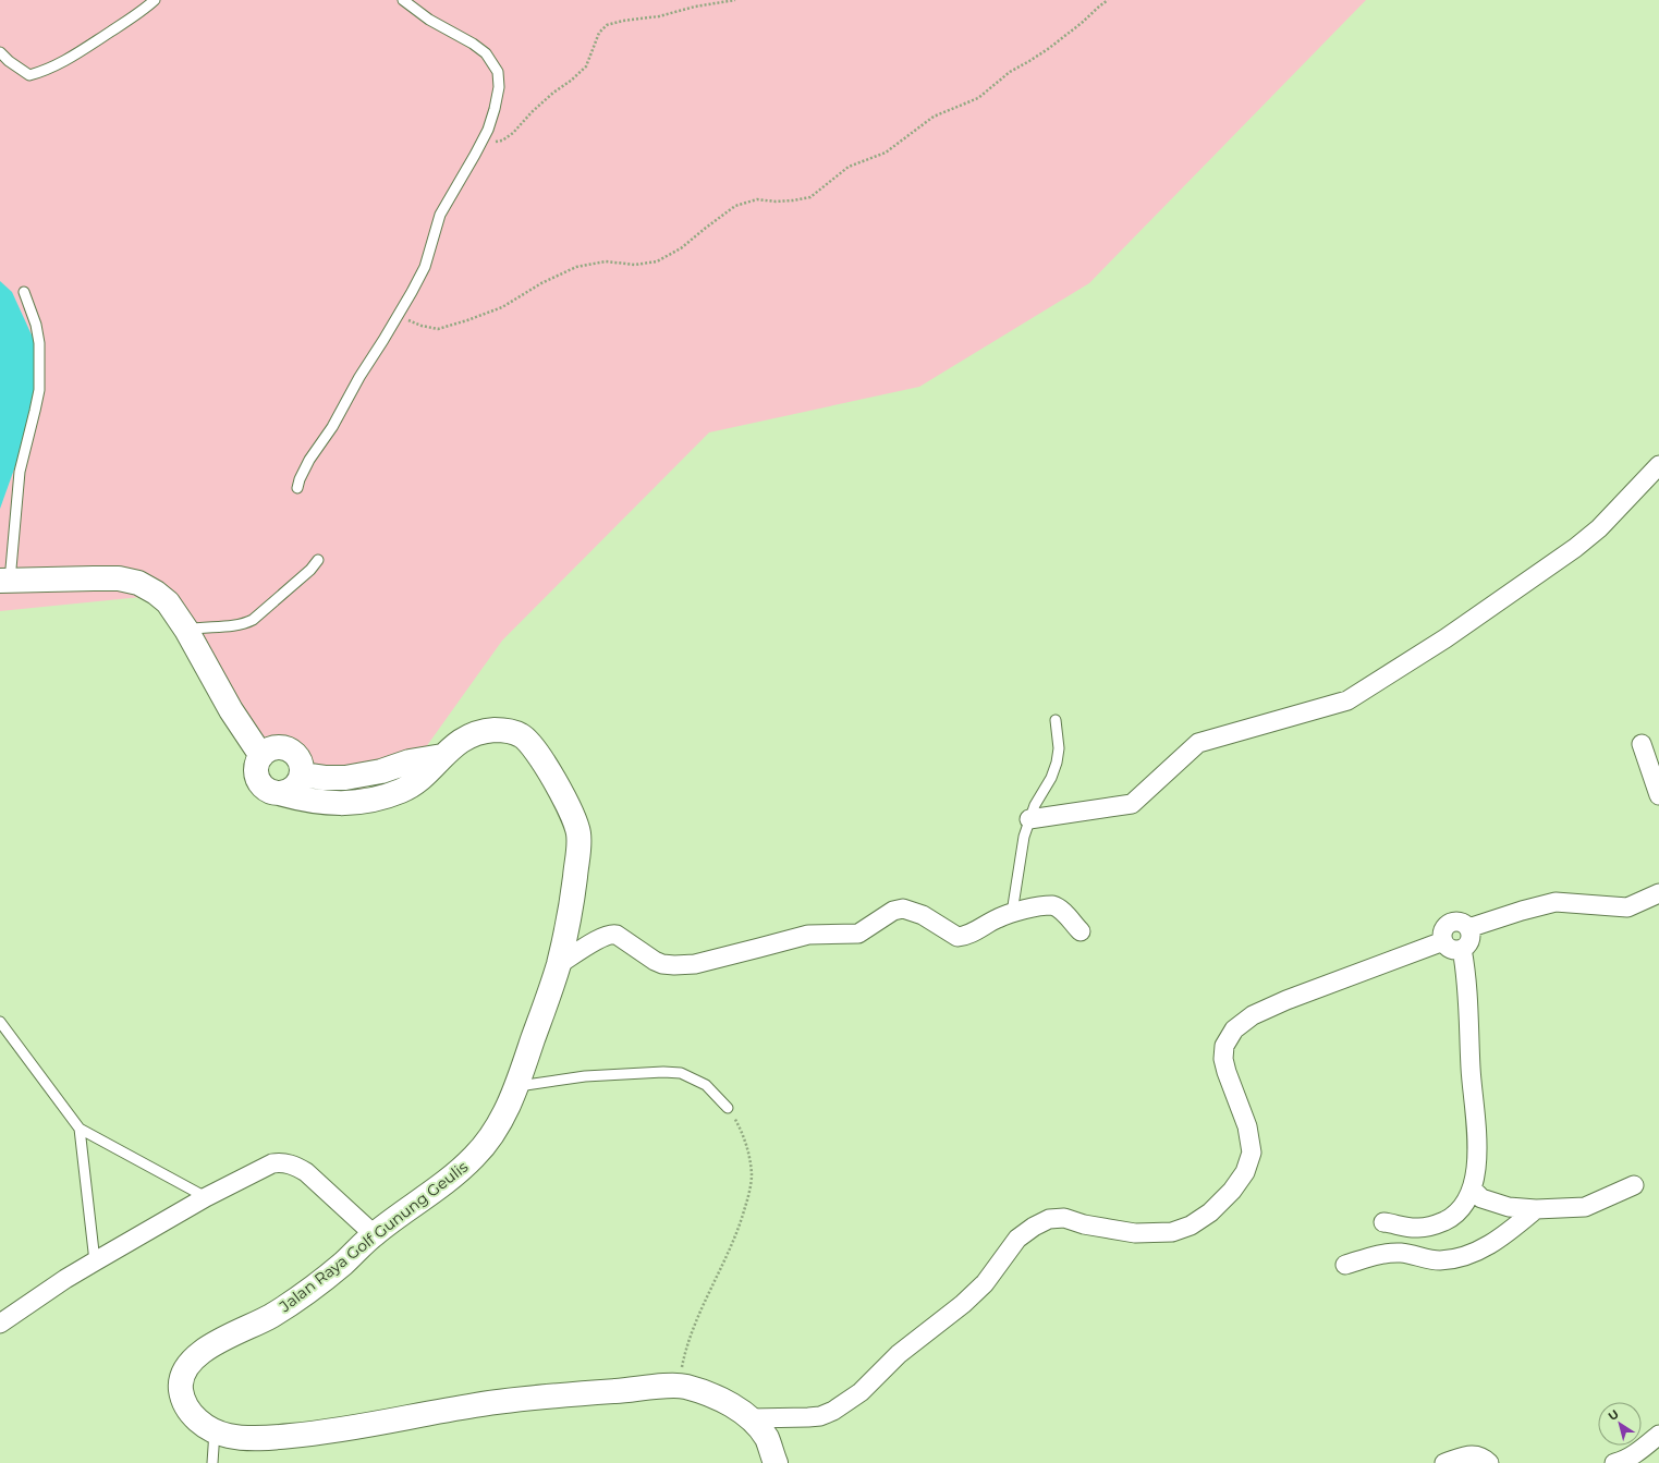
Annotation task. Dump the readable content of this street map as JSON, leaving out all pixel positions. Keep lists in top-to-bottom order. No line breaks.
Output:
{"streets":{"main road":["Jalan Raya Golf Gunung Geulis"]},"north":"top left"}
